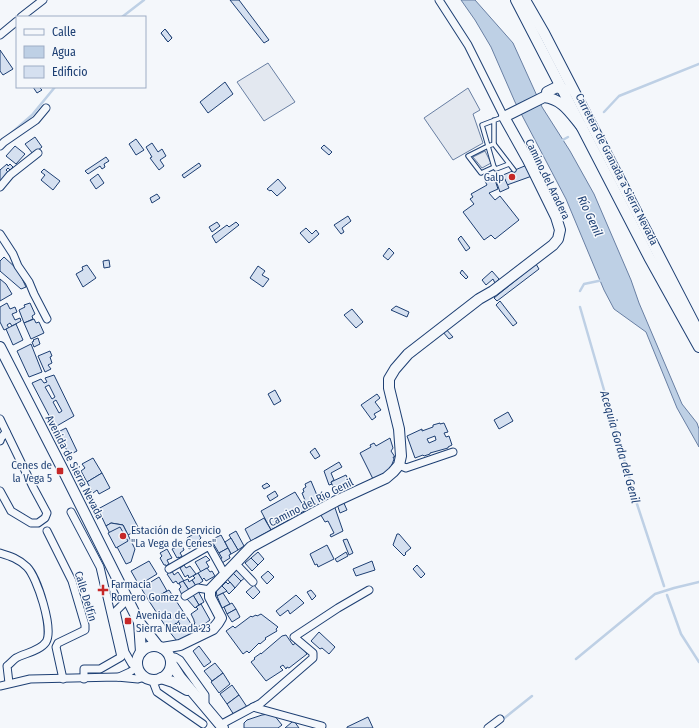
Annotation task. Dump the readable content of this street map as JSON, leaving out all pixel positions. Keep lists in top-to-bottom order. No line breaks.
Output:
{"streets":{"street":["Carretera de Granada a Sierra Nevada","Camino del Aradera","Avenida de Sierra Nevada","Camino del Río Genil","Calle Delfín"]},"crossings":[["Camino del Aradera","Camino del Río Genil"]],"water":["Río Genil","Acequia Gorda del Genil"],"places":{"other":["Galp","Estación de Servicio \"La Vega de Cenes\""],"transit":["Cenes de la Vega 5","Avenida de Sierra Nevada 23"],"health":["Farmacia Romero Gomez"]},"legend":["Calle","Agua","Edificio"]}
